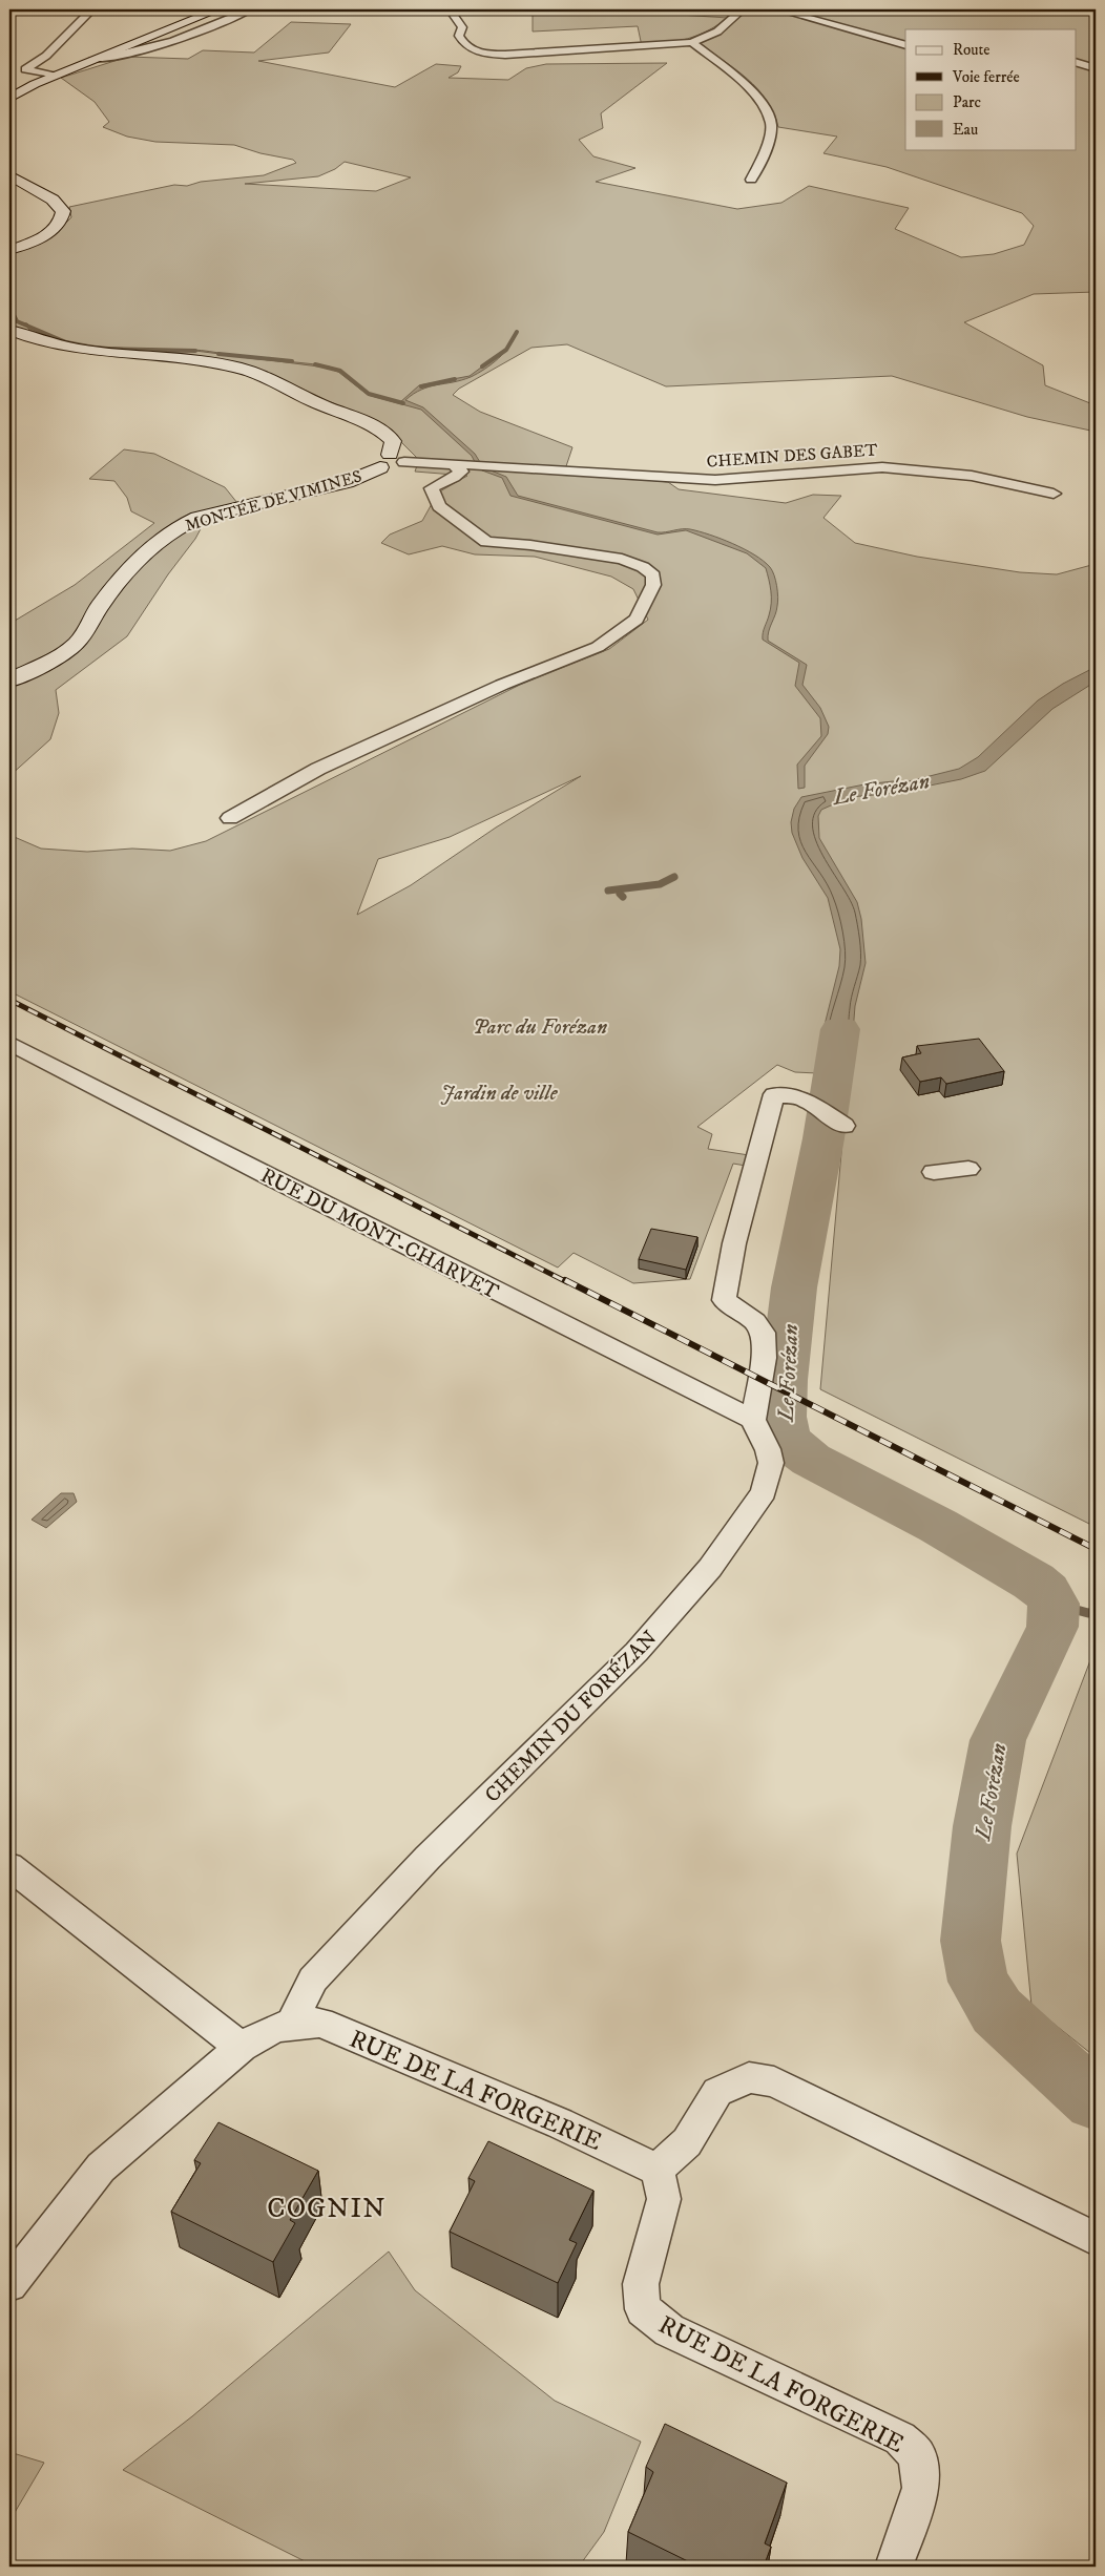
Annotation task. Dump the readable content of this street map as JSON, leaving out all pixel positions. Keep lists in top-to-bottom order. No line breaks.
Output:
{"streets":{"street":["CHEMIN DES GABET","MONTÉE DE VIMINES","RUE DU MONT-CHARVET","CHEMIN DU FORÉZAN","RUE DE LA FORGERIE"]},"crossings":[["CHEMIN DES GABET","MONTÉE DE VIMINES"],["RUE DU MONT-CHARVET","CHEMIN DU FORÉZAN"],["CHEMIN DU FORÉZAN","RUE DE LA FORGERIE"]],"districts":["COGNIN"],"water":["Le Forézan"],"parks":["Parc du Forézan","Jardin de ville"],"legend":["Route","Voie ferrée","Parc","Eau"]}
